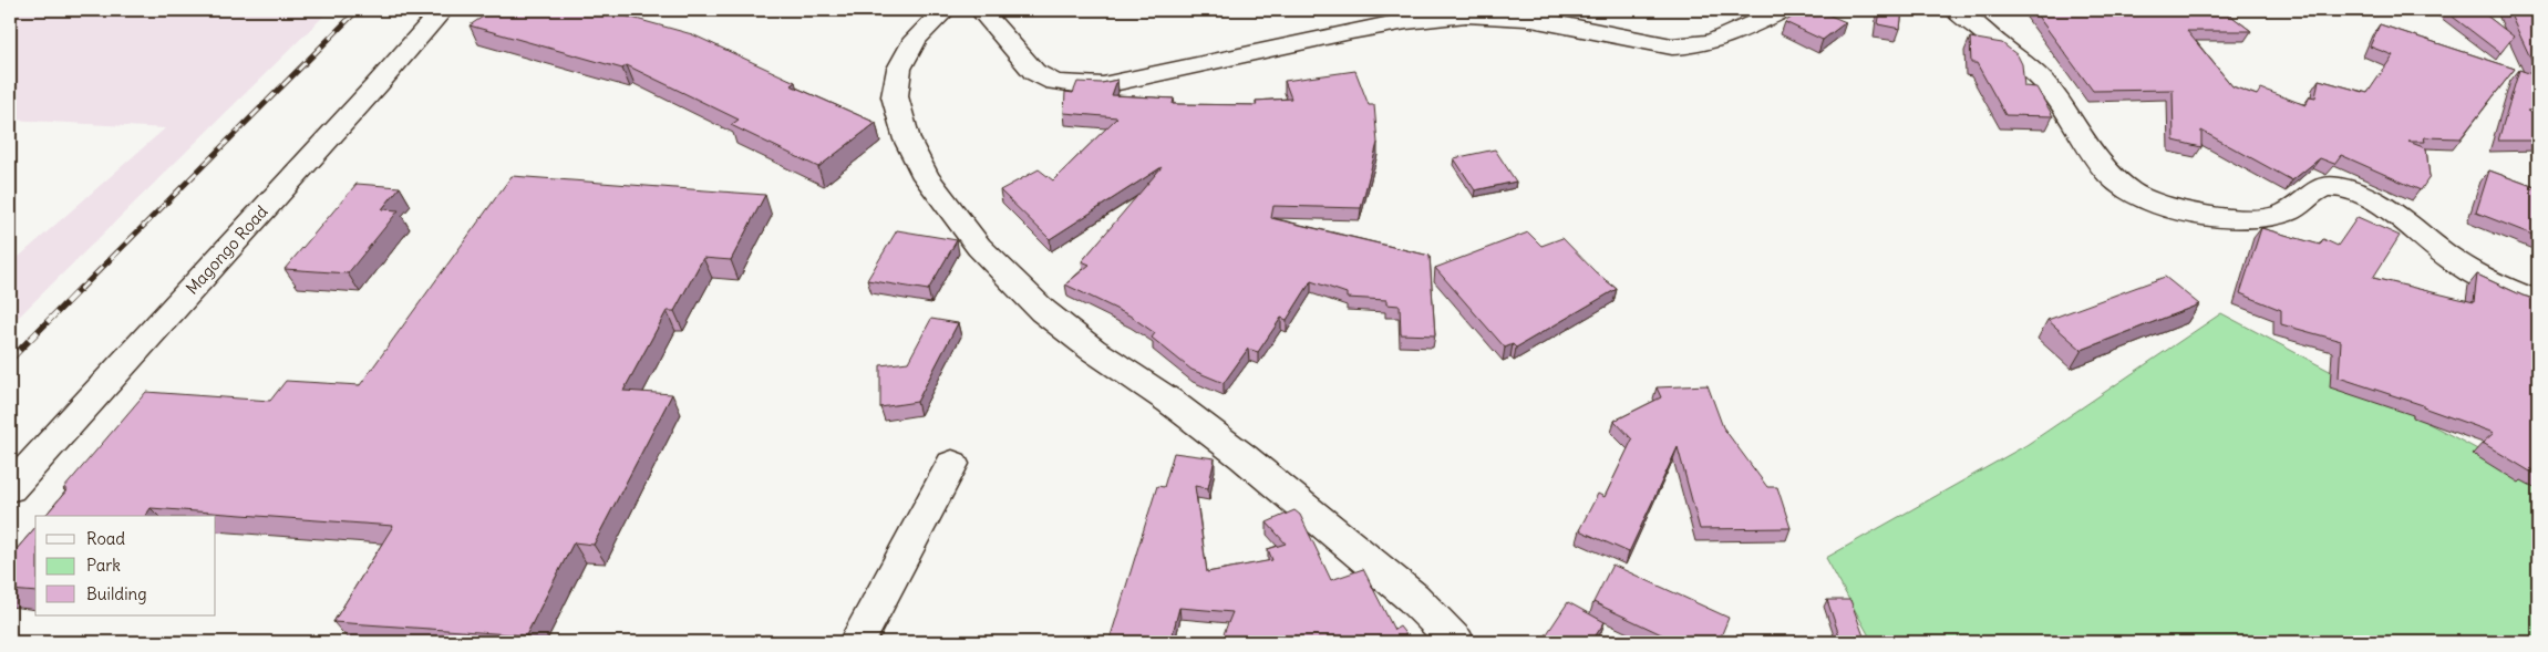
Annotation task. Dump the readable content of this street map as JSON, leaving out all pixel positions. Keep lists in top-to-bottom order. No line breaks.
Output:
{"streets":{"street":["Magongo Road"]},"legend":["Road","Park","Building"]}
